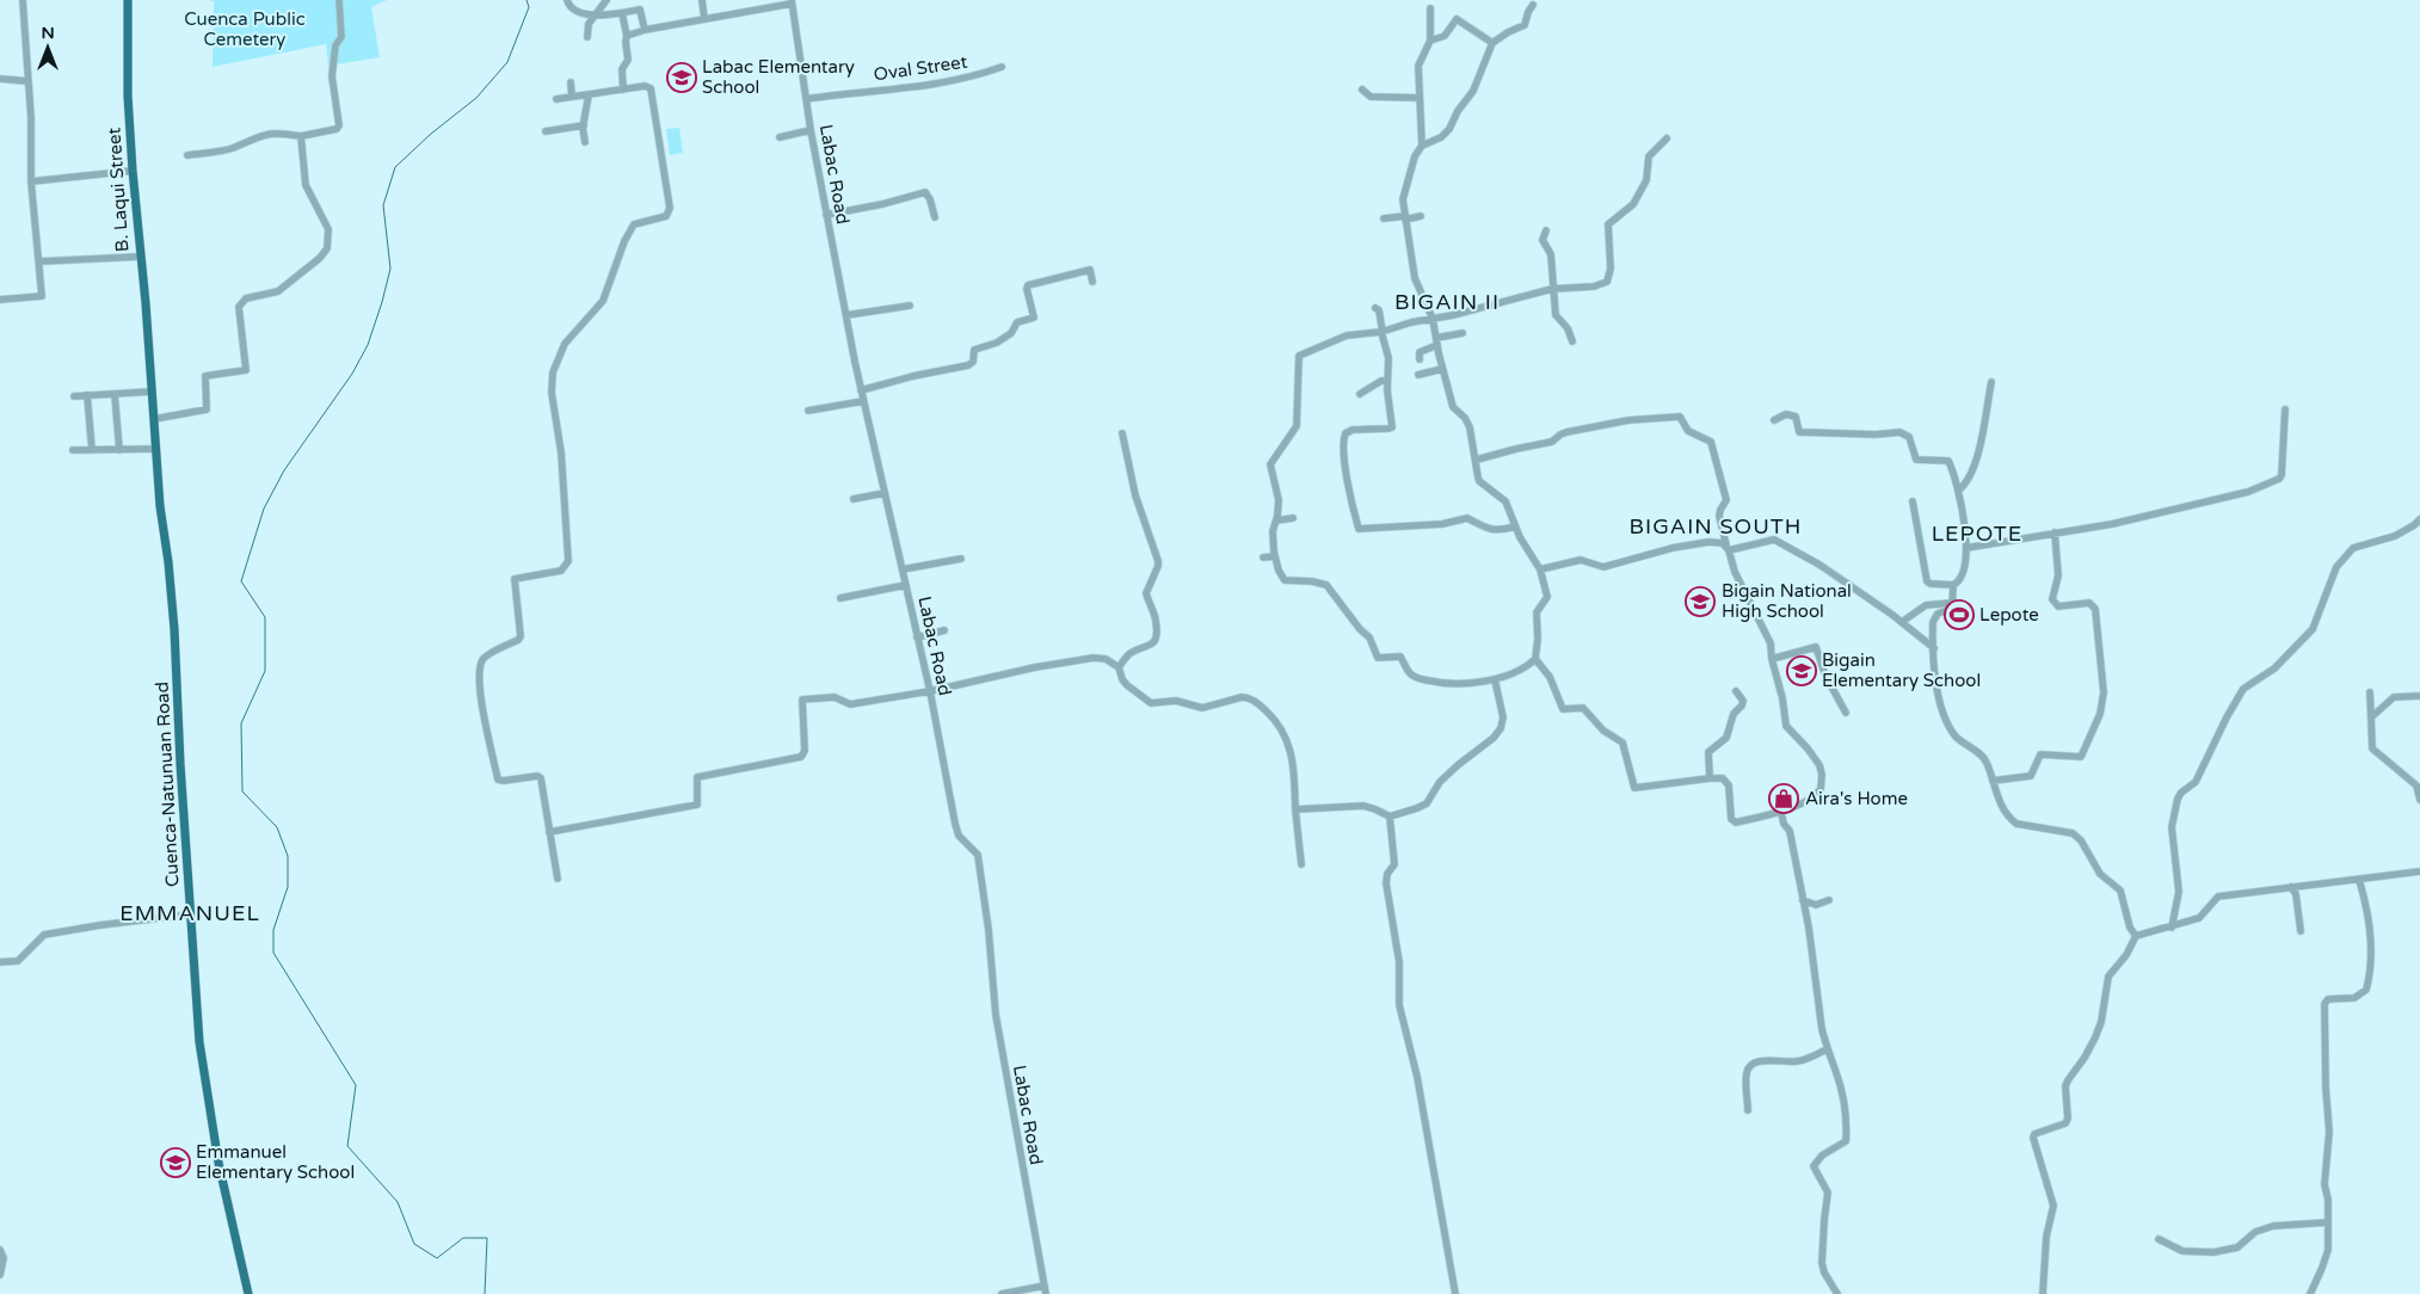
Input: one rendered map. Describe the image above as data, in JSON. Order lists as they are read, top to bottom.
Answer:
{
  "streets": {
    "main road": ["B. Laqui Street", "Cuenca-Natunuan Road"],
    "street": ["Oval Street", "Labac Road"]
  },
  "crossings": [
    ["Oval Street", "Labac Road"],
    ["B. Laqui Street", "Cuenca-Natunuan Road"]
  ],
  "districts": [
    "BIGAIN II",
    "BIGAIN SOUTH",
    "LEPOTE",
    "EMMANUEL"
  ],
  "parks": ["Cuenca Public Cemetery"],
  "places": {
    "school or university": [
      "Labac Elementary School",
      "Bigain National High School",
      "Bigain Elementary School",
      "Emmanuel Elementary School"
    ],
    "sports": ["Lepote"],
    "shop": ["Aira's Home"]
  },
  "north": "top"
}
